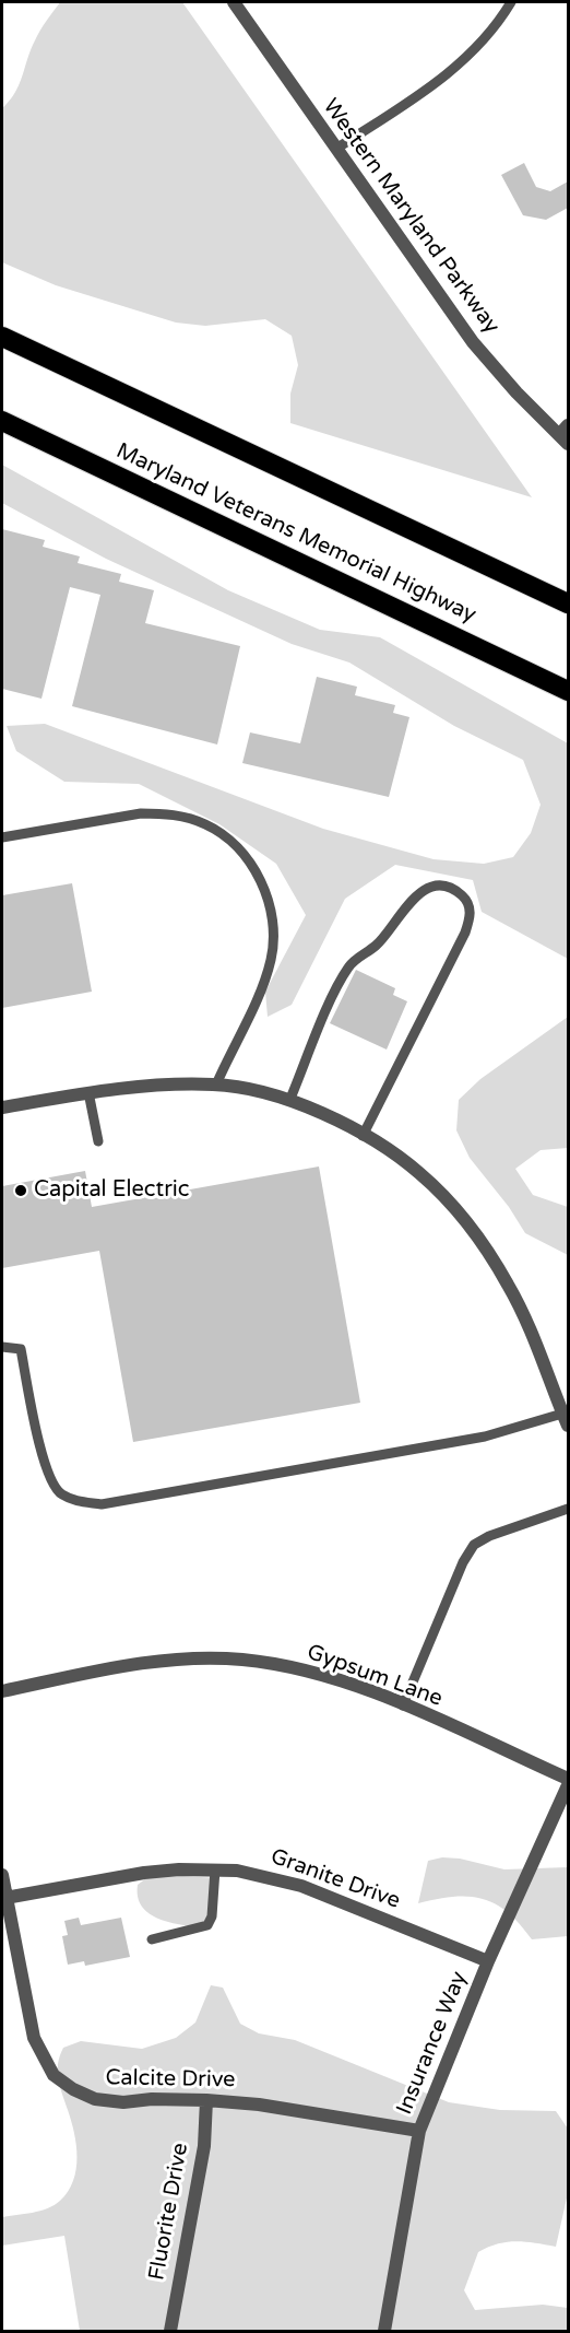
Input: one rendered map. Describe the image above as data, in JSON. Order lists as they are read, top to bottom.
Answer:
{
  "streets": {
    "highway": ["Maryland Veterans Memorial Highway"],
    "street": [
      "Western Maryland Parkway",
      "Gypsum Lane",
      "Granite Drive",
      "Insurance Way",
      "Calcite Drive",
      "Fluorite Drive"
    ]
  },
  "crossings": [
    ["Granite Drive", "Insurance Way"],
    ["Granite Drive", "Calcite Drive"],
    ["Insurance Way", "Calcite Drive"],
    ["Calcite Drive", "Fluorite Drive"]
  ],
  "places": ["Capital Electric"]
}
